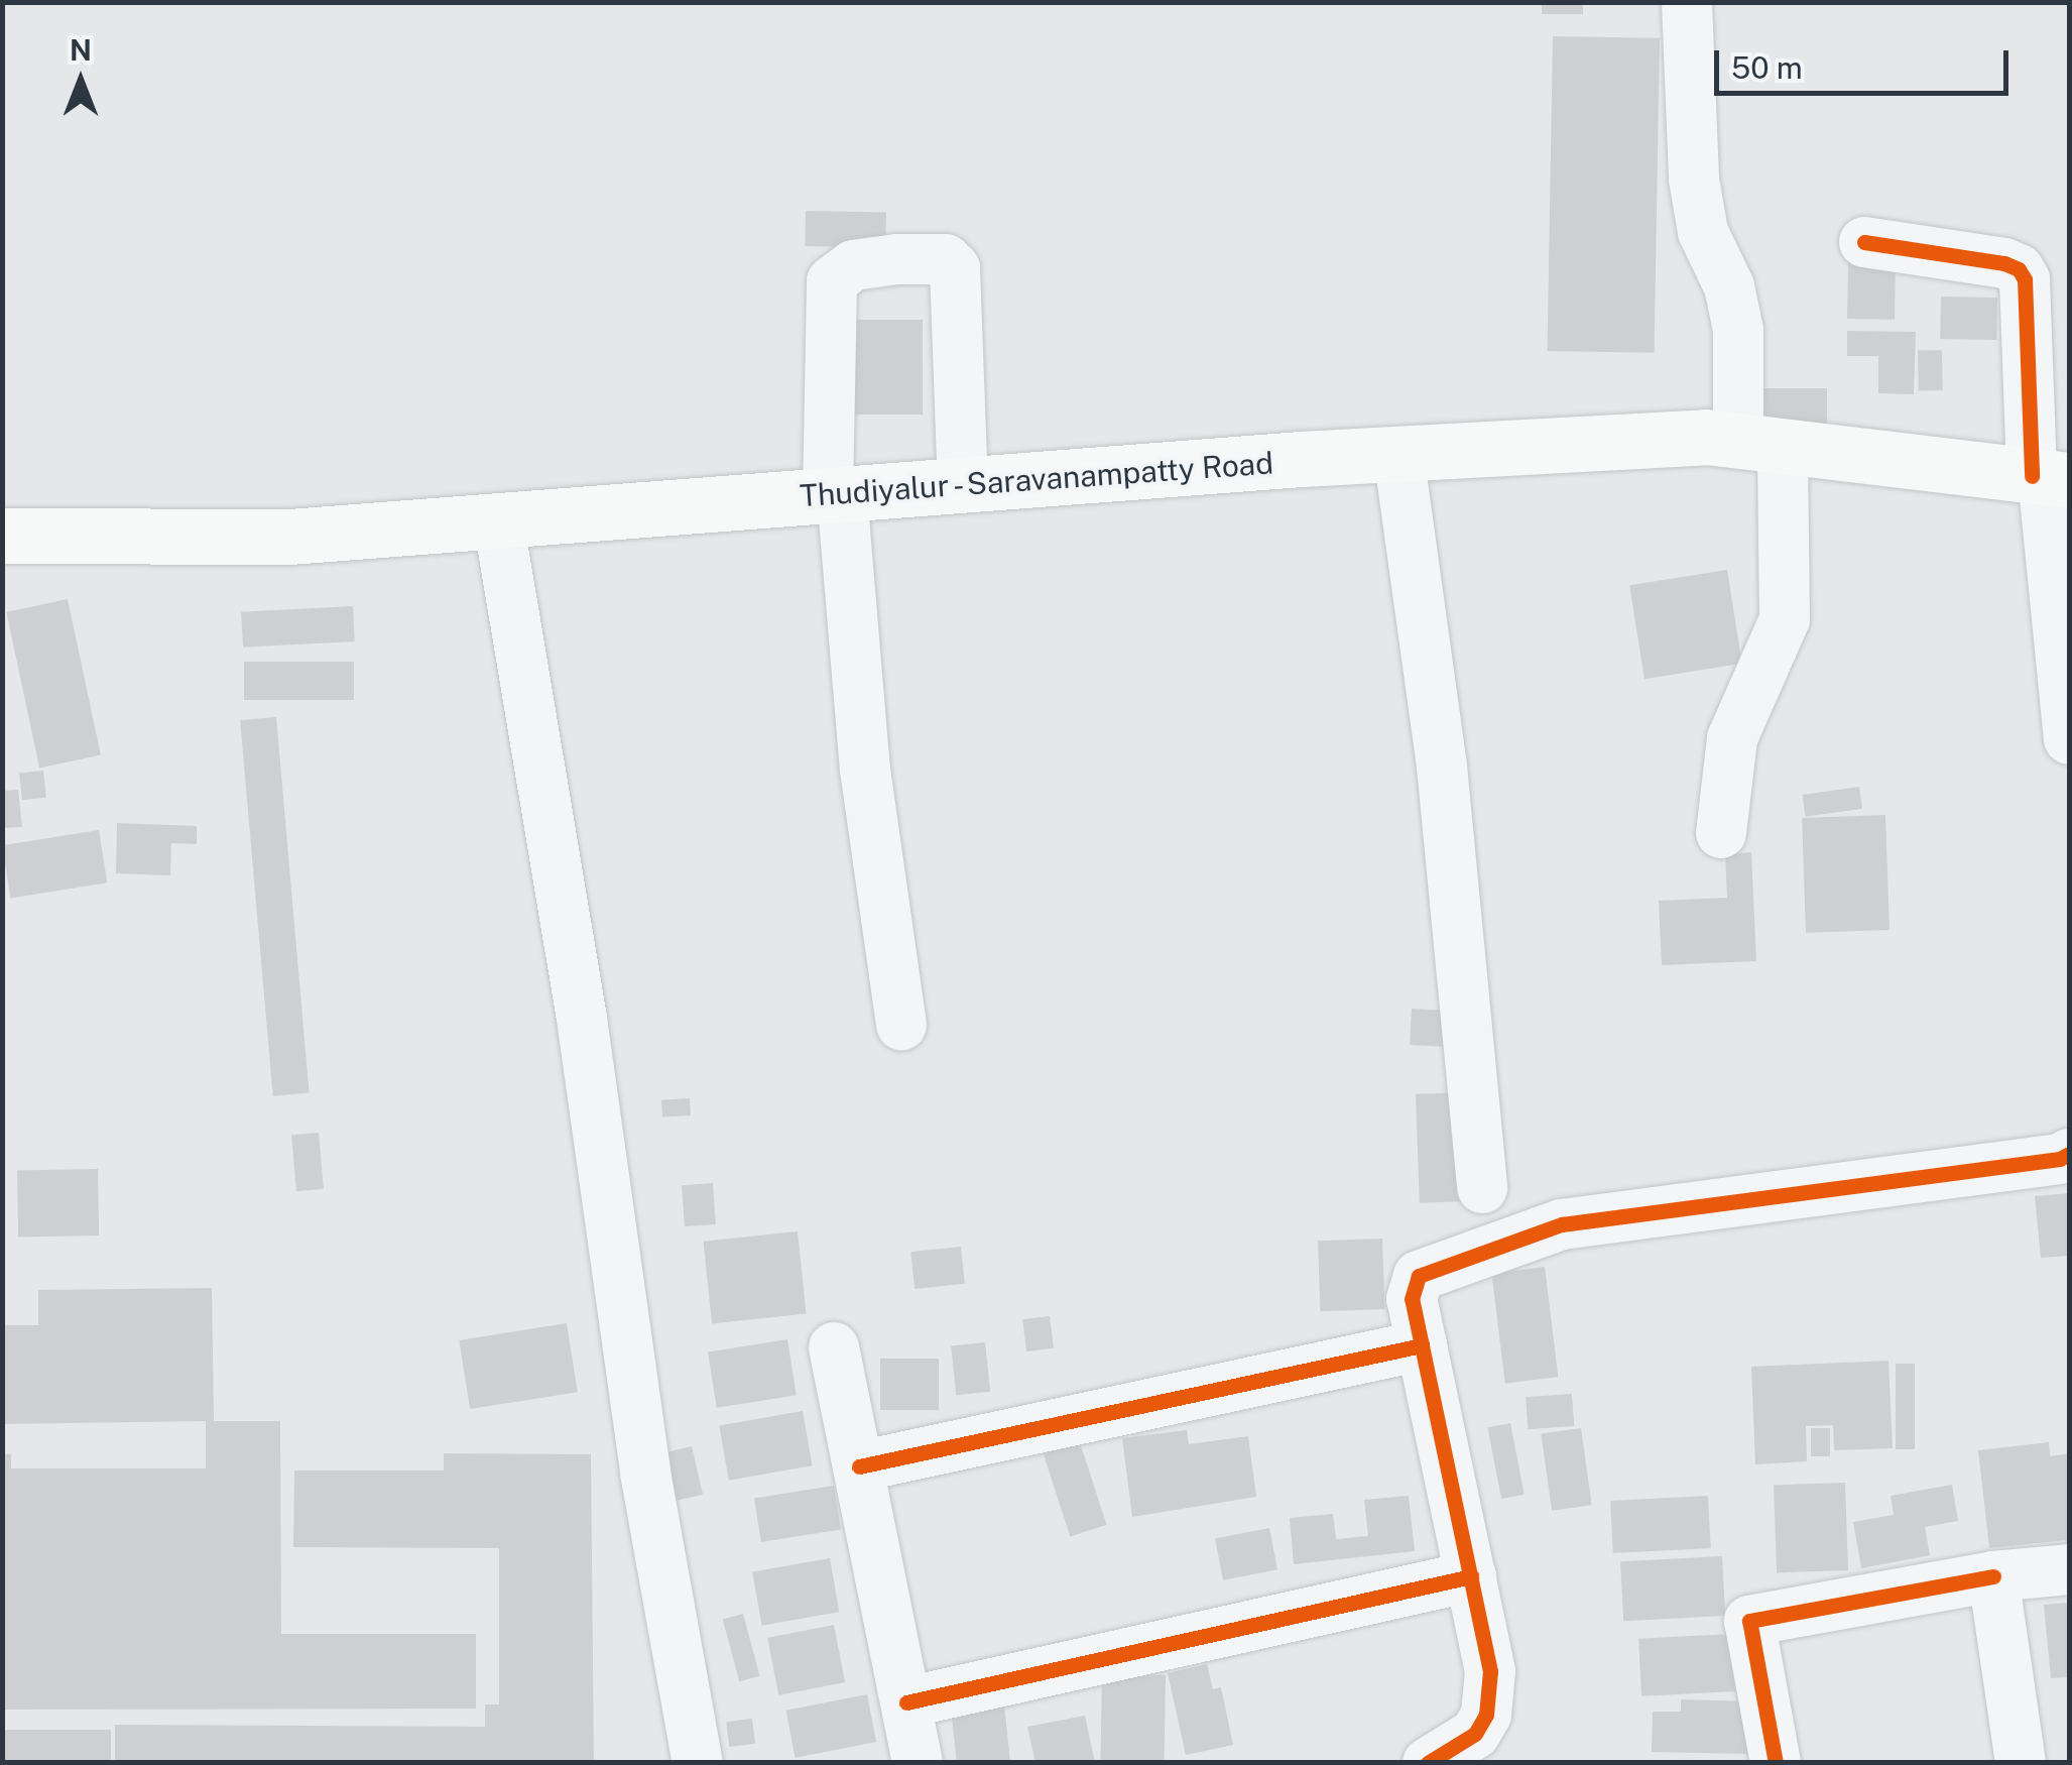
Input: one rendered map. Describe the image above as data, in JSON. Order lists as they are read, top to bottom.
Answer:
{
  "streets": {
    "main road": ["Thudiyalur - Saravanampatty Road"]
  },
  "scale_bar": "50 m",
  "north": "top"
}
